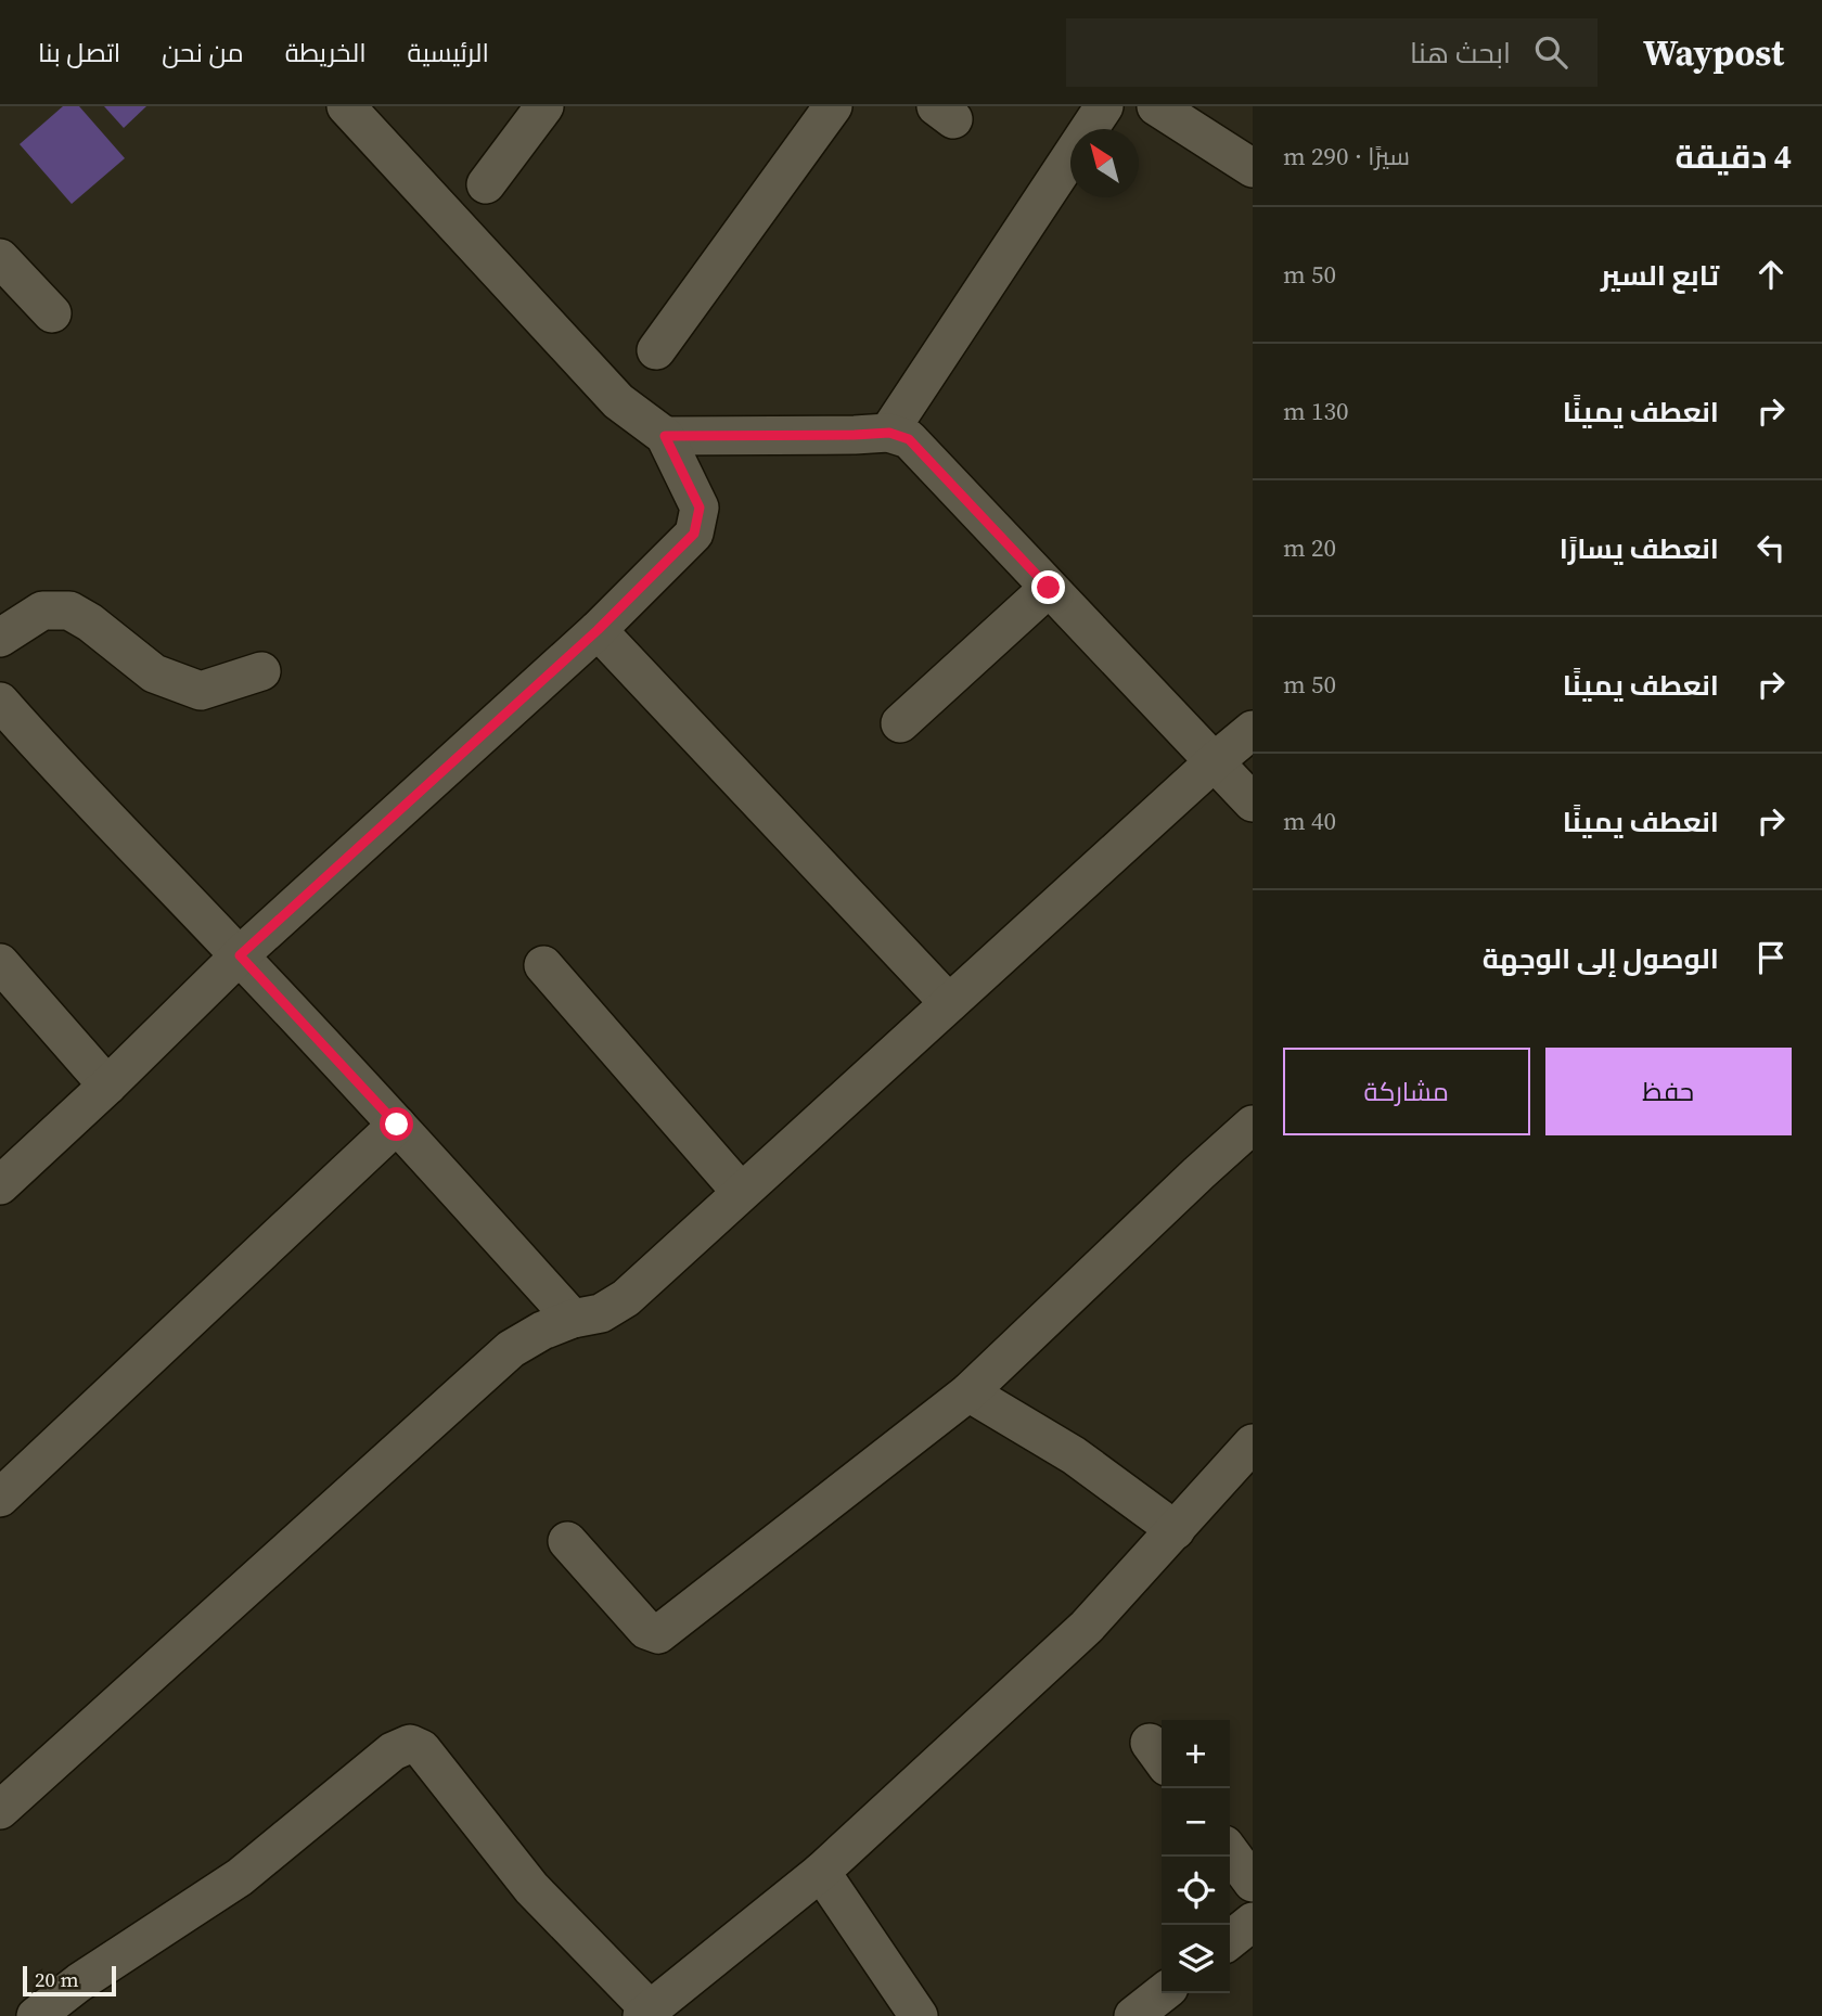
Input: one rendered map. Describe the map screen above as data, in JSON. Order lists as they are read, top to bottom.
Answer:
{
  "scale_bar": "20 m",
  "north": "top left",
  "page": {
    "header": "Waypost",
    "search": "ابحث هنا",
    "nav": [
      "الرئيسية",
      "الخريطة",
      "من نحن",
      "اتصل بنا"
    ],
    "heading": ["4 دقيقة", "سيرًا · 290 m"],
    "list": [
      ["تابع السير", "50 m"],
      ["انعطف يمينًا", "130 m"],
      ["انعطف يسارًا", "20 m"],
      ["انعطف يمينًا", "50 m"],
      ["انعطف يمينًا", "40 m"],
      "الوصول إلى الوجهة"
    ],
    "buttons": ["حفظ", "مشاركة"],
    "map_buttons": ["+", "−"],
    "scale": "20 m"
  }
}
